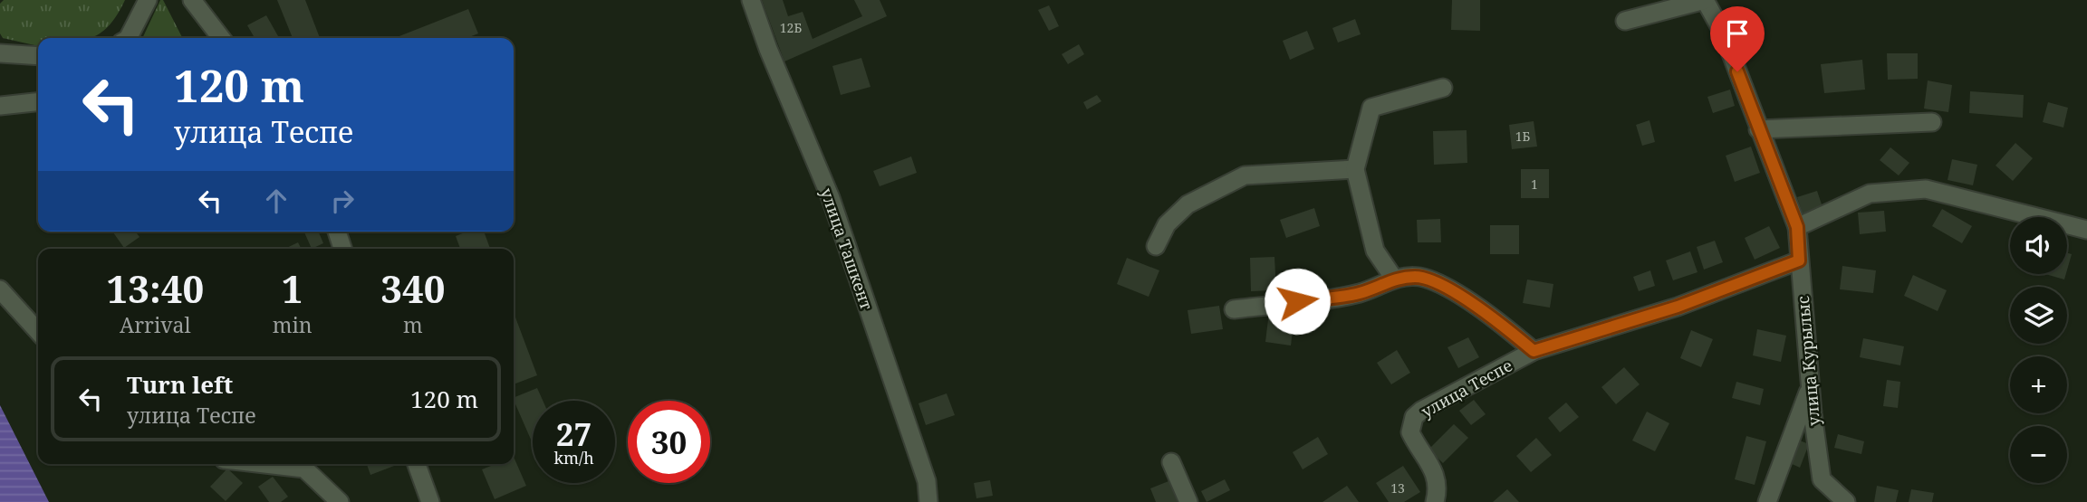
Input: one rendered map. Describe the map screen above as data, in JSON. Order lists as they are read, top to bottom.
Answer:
{
  "streets": {
    "street": ["улица Ташкент", "улица Курылыс", "улица Теспе"]
  },
  "crossings": [
    ["улица Курылыс", "улица Теспе"]
  ],
  "house_numbers": [
    "12Б",
    "1Б",
    "1",
    "13"
  ],
  "page": {
    "turn": ["120 m", "улица Теспе"],
    "map_buttons": ["+", "−"],
    "eta": [
      "13:40",
      "Arrival",
      "1",
      "min",
      "340",
      "m"
    ],
    "list": [
      {
        "name": "Turn left",
        "note": "улица Теспе",
        "value": "120 m"
      }
    ],
    "speed": "27 km/h",
    "limit": "30"
  }
}
